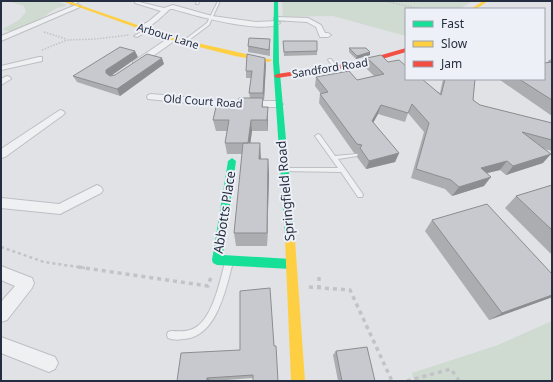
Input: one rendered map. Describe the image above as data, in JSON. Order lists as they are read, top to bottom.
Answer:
{
  "streets": {
    "street": [
      "Arbour Lane",
      "Sandford Road",
      "Old Court Road",
      "Springfield Road",
      "Abbotts Place"
    ]
  },
  "crossings": [
    ["Arbour Lane", "Springfield Road"],
    ["Sandford Road", "Springfield Road"],
    ["Old Court Road", "Springfield Road"],
    ["Springfield Road", "Abbotts Place"]
  ],
  "legend": ["Fast", "Slow", "Jam"]
}
